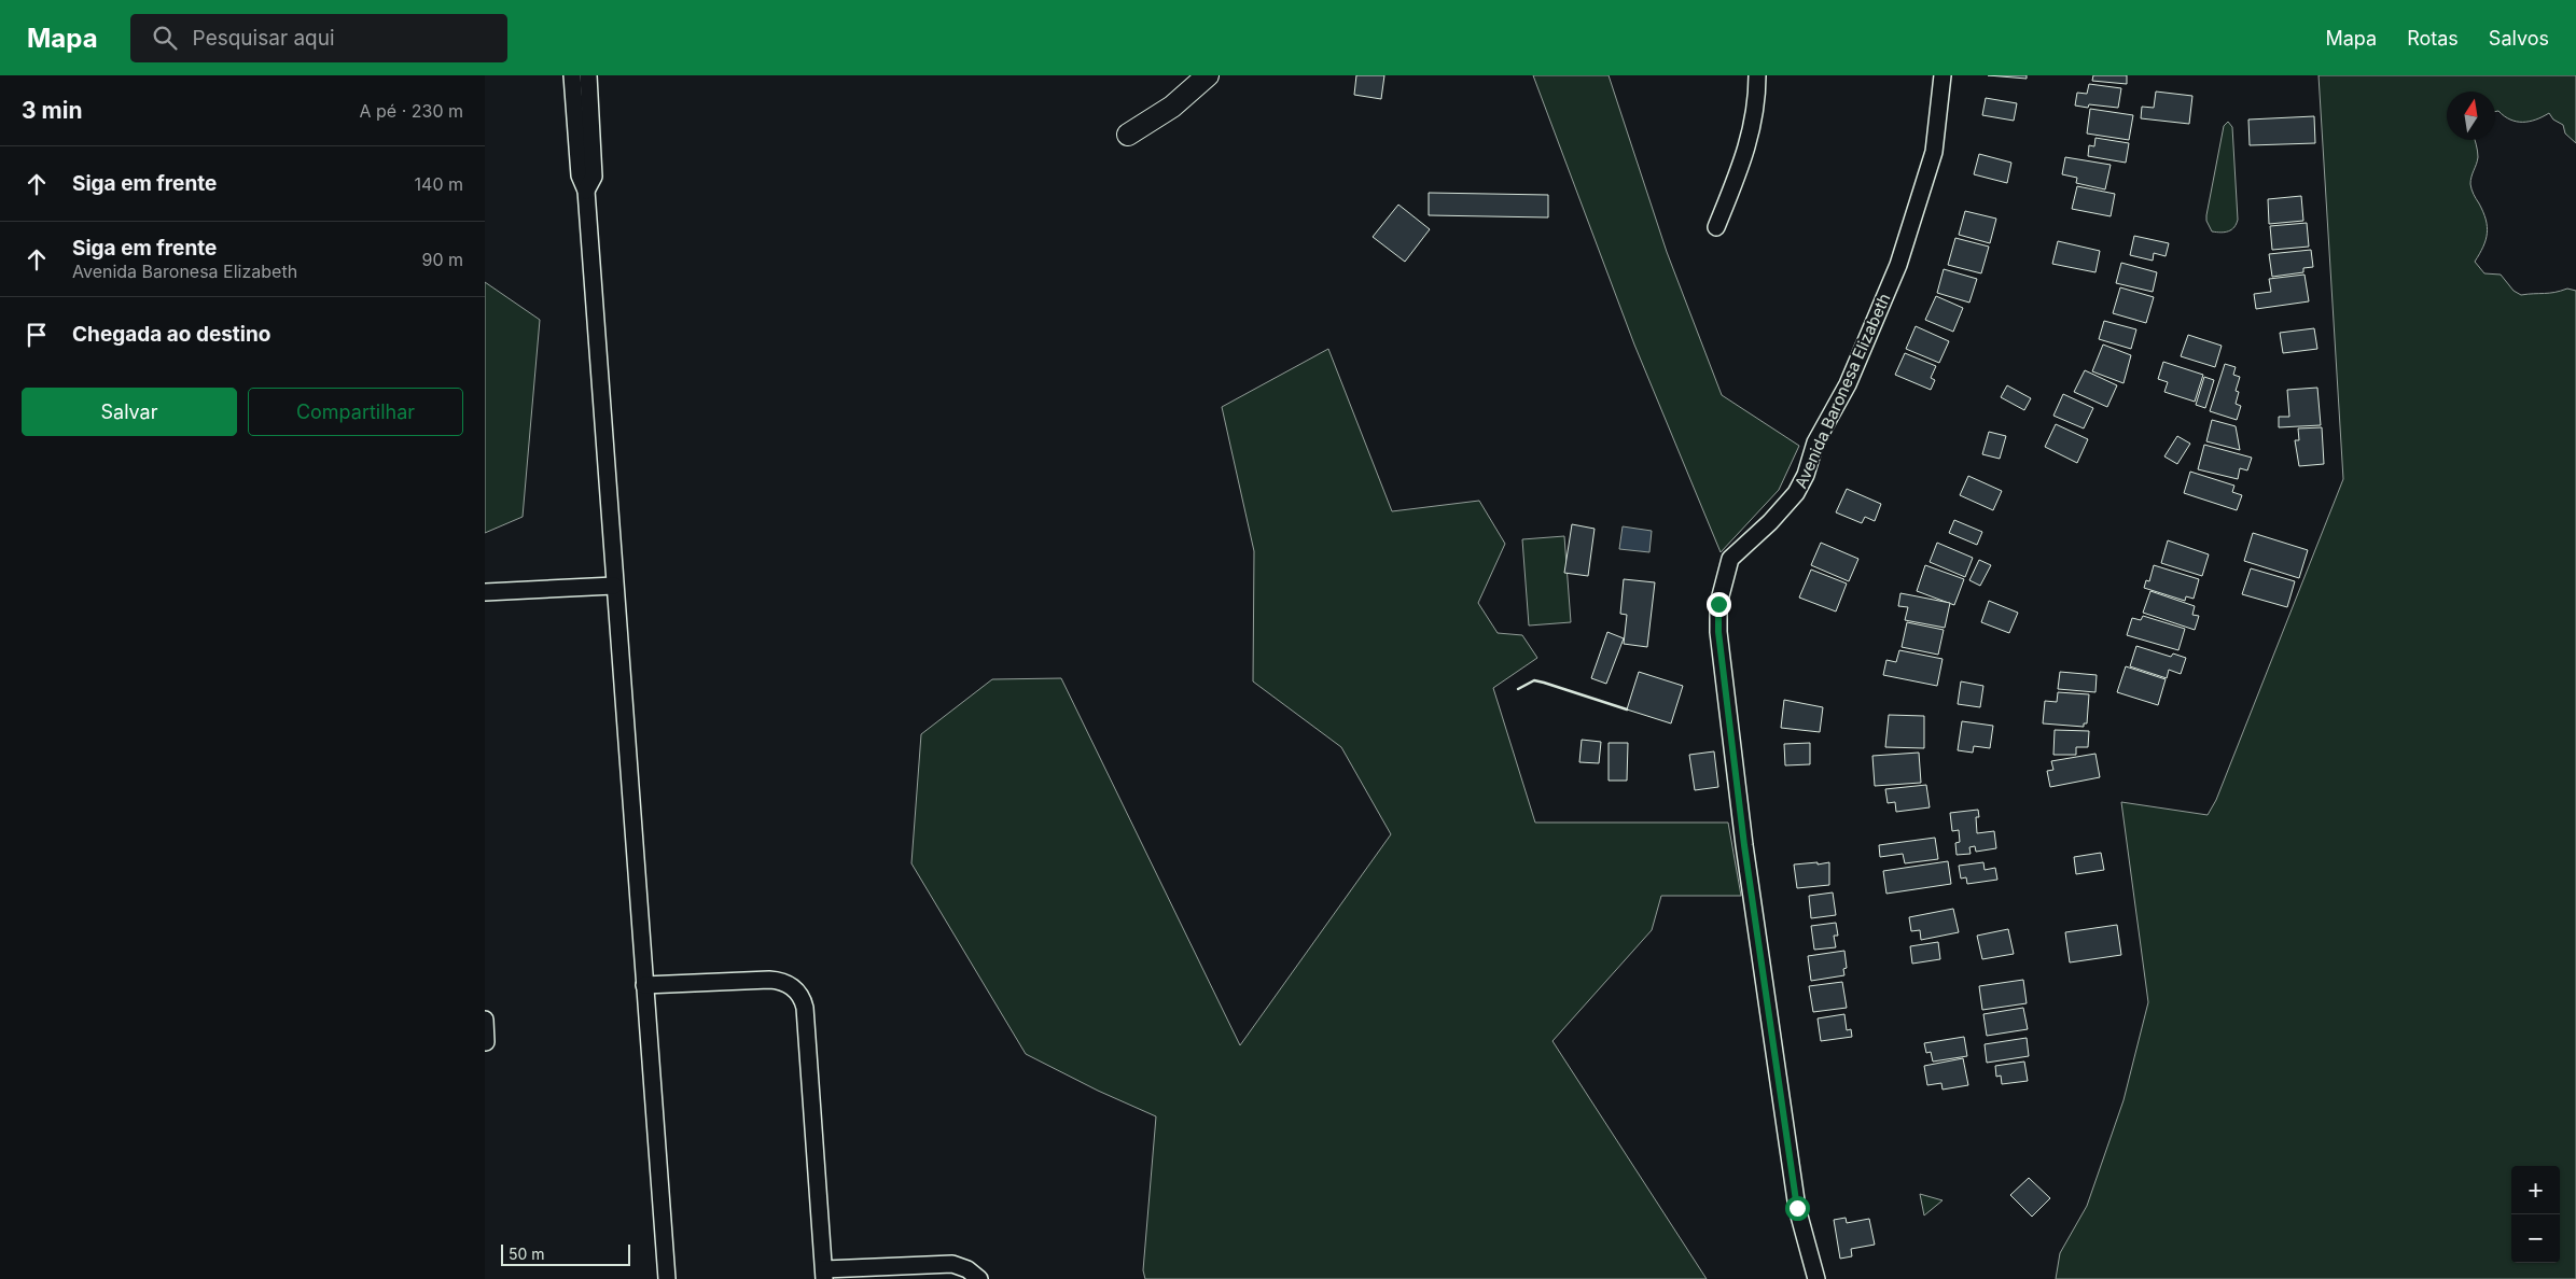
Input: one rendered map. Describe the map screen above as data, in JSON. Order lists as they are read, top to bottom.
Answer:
{
  "streets": {
    "street": ["Avenida Baronesa Elizabeth"]
  },
  "scale_bar": "50 m",
  "north": "top",
  "page": {
    "header": "Mapa",
    "search": "Pesquisar aqui",
    "nav": ["Mapa", "Rotas", "Salvos"],
    "heading": ["3 min", "A pé · 230 m"],
    "list": [
      ["Siga em frente", "140 m"],
      ["Siga em frente", "Avenida Baronesa Elizabeth", "90 m"],
      "Chegada ao destino"
    ],
    "buttons": ["Salvar", "Compartilhar"],
    "map_buttons": ["+", "−"],
    "scale": "50 m"
  }
}
